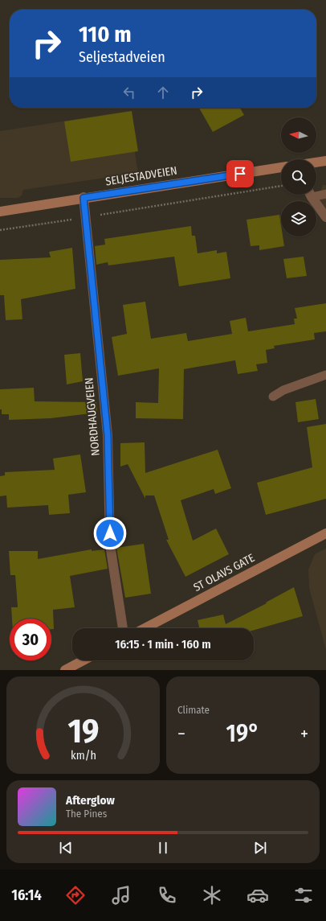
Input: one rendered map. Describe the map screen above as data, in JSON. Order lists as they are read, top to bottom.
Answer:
{
  "streets": {
    "street": ["SELJESTADVEIEN", "NORDHAUGVEIEN", "ST OLAVS GATE"]
  },
  "crossings": [
    ["SELJESTADVEIEN", "NORDHAUGVEIEN"]
  ],
  "north": "left",
  "page": {
    "turn": ["110 m", "Seljestadveien"],
    "limit": "30",
    "trip": "16:15 · 1 min · 160 m",
    "tile": "Climate",
    "heat": ["−", "19°", "+"],
    "song": ["Afterglow", "The Pines"],
    "tabs": "16:14",
    "gauge": ["19", "km/h"]
  }
}
